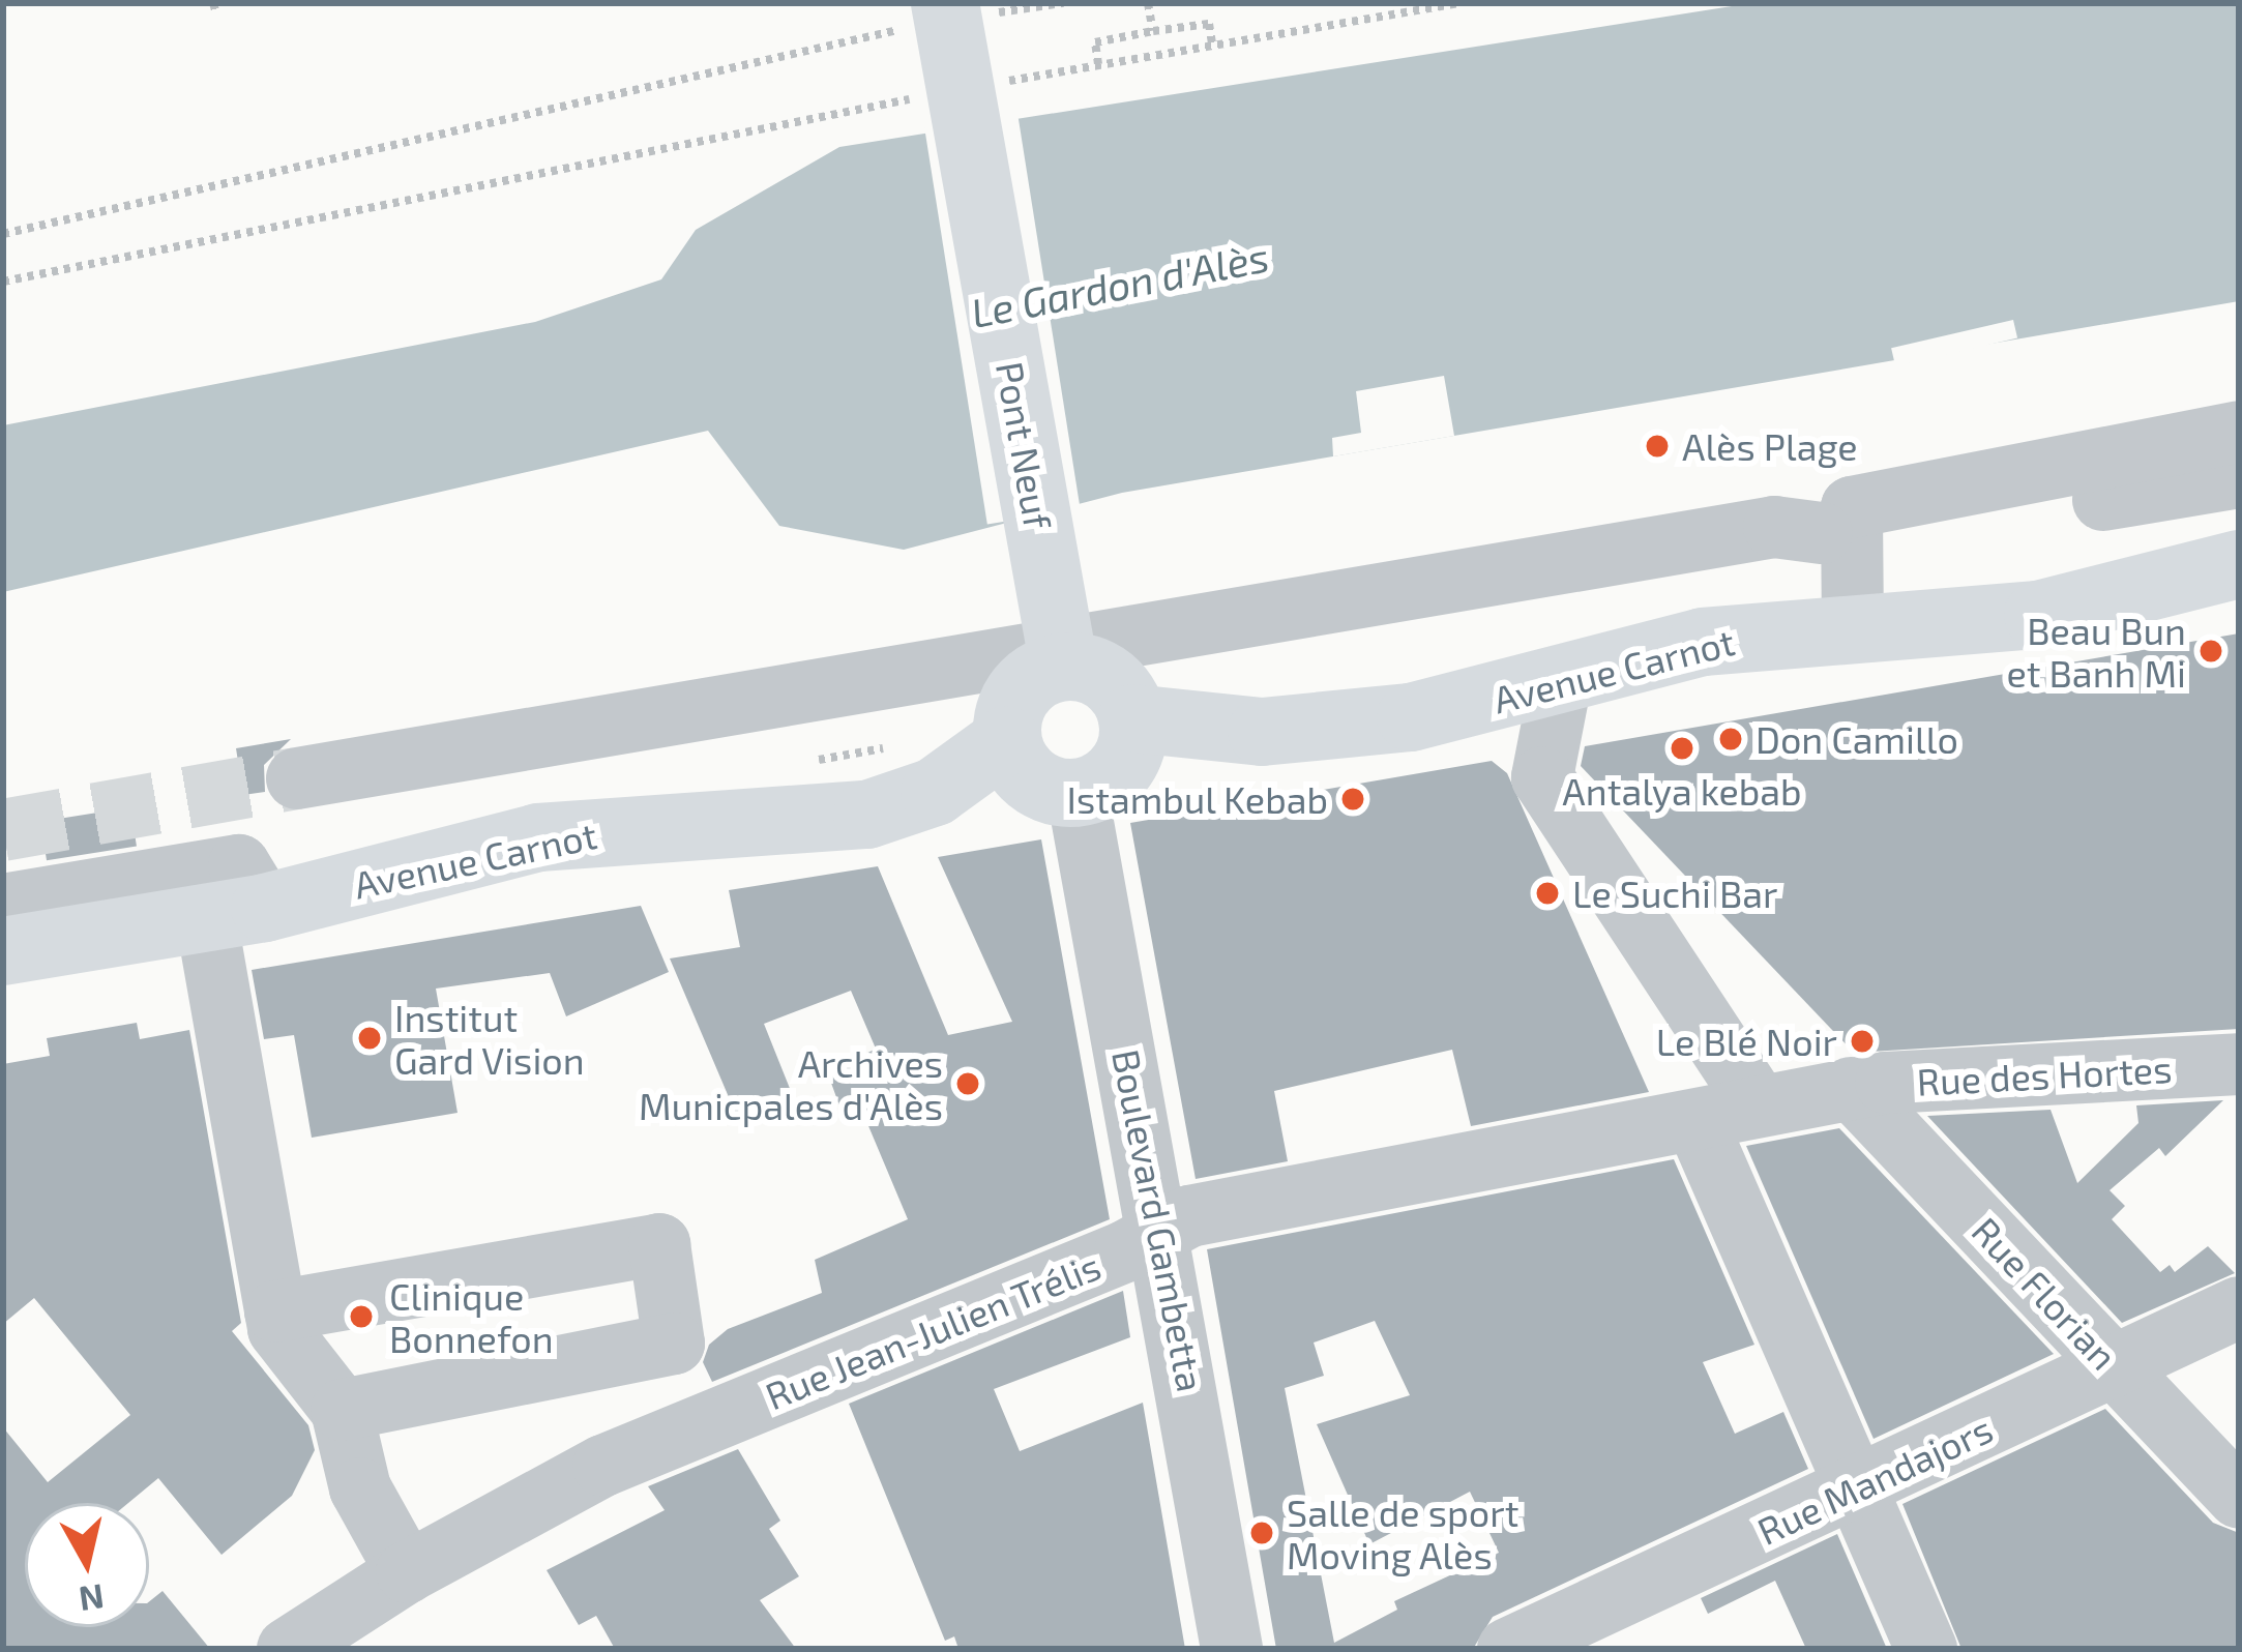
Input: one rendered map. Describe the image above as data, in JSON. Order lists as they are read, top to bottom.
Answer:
{
  "streets": {
    "main road": ["Pont Neuf", "Avenue Carnot"],
    "street": [
      "Rue des Hortes",
      "Boulevard Gambetta",
      "Rue Florian",
      "Rue Jean-Julien Trélis",
      "Rue Mandajors"
    ]
  },
  "crossings": [
    ["Pont Neuf", "Avenue Carnot"],
    ["Pont Neuf", "Boulevard Gambetta"],
    ["Avenue Carnot", "Boulevard Gambetta"],
    ["Rue des Hortes", "Rue Florian"],
    ["Rue des Hortes", "Rue Jean-Julien Trélis"],
    ["Boulevard Gambetta", "Rue Jean-Julien Trélis"],
    ["Rue Florian", "Rue Mandajors"]
  ],
  "water": ["Le Gardon d'Alès"],
  "places": [
    "Alès Plage",
    "Beau Bun et Banh Mi",
    "Don Camillo",
    "Antalya kebab",
    "Istambul Kebab",
    "Le Suchi Bar",
    "Institut Gard Vision",
    "Le Blé Noir",
    "Archives Municpales d'Alès",
    "Clinique Bonnefon",
    "Salle de sport Moving Alès"
  ],
  "north": "bottom"
}
